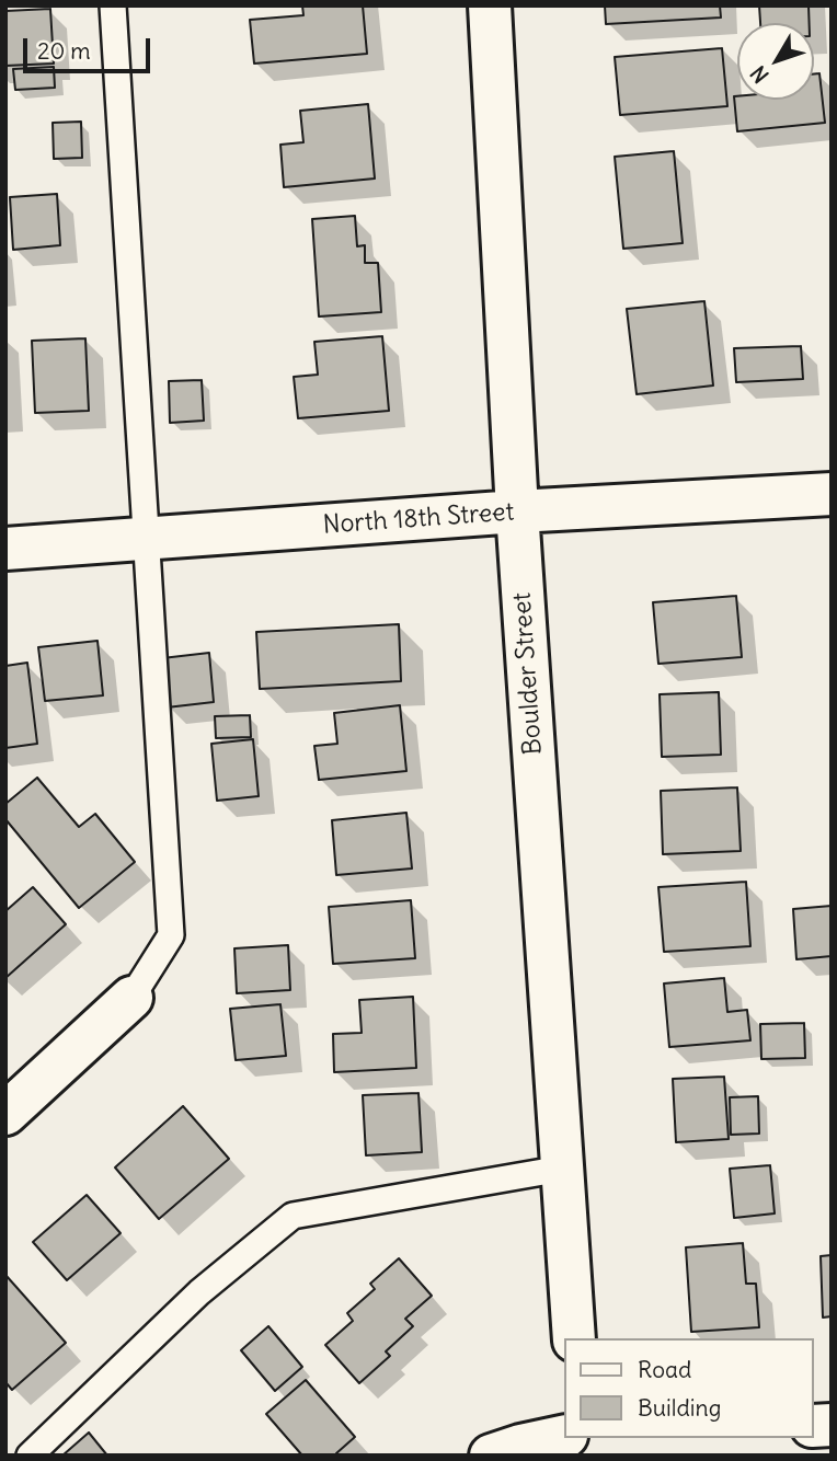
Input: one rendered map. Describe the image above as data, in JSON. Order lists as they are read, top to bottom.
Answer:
{
  "streets": {
    "street": ["North 18th Street", "Boulder Street"]
  },
  "crossings": [
    ["North 18th Street", "Boulder Street"]
  ],
  "legend": ["Road", "Building"],
  "scale_bar": "20 m",
  "north": "bottom left"
}
